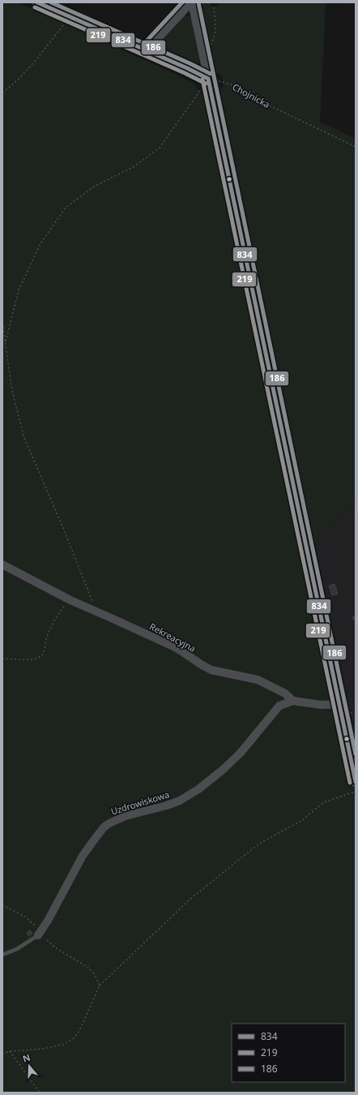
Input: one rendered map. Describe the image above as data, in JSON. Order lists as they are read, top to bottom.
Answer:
{
  "streets": {
    "street": ["Rekreacyjna", "Uzdrowiskowa"],
    "path": ["Chojnicka"]
  },
  "crossings": [
    ["Rekreacyjna", "Uzdrowiskowa"]
  ],
  "lines": ["transit line 834", "transit line 186", "transit line 219"],
  "legend": ["834", "219", "186"],
  "north": "top"
}
